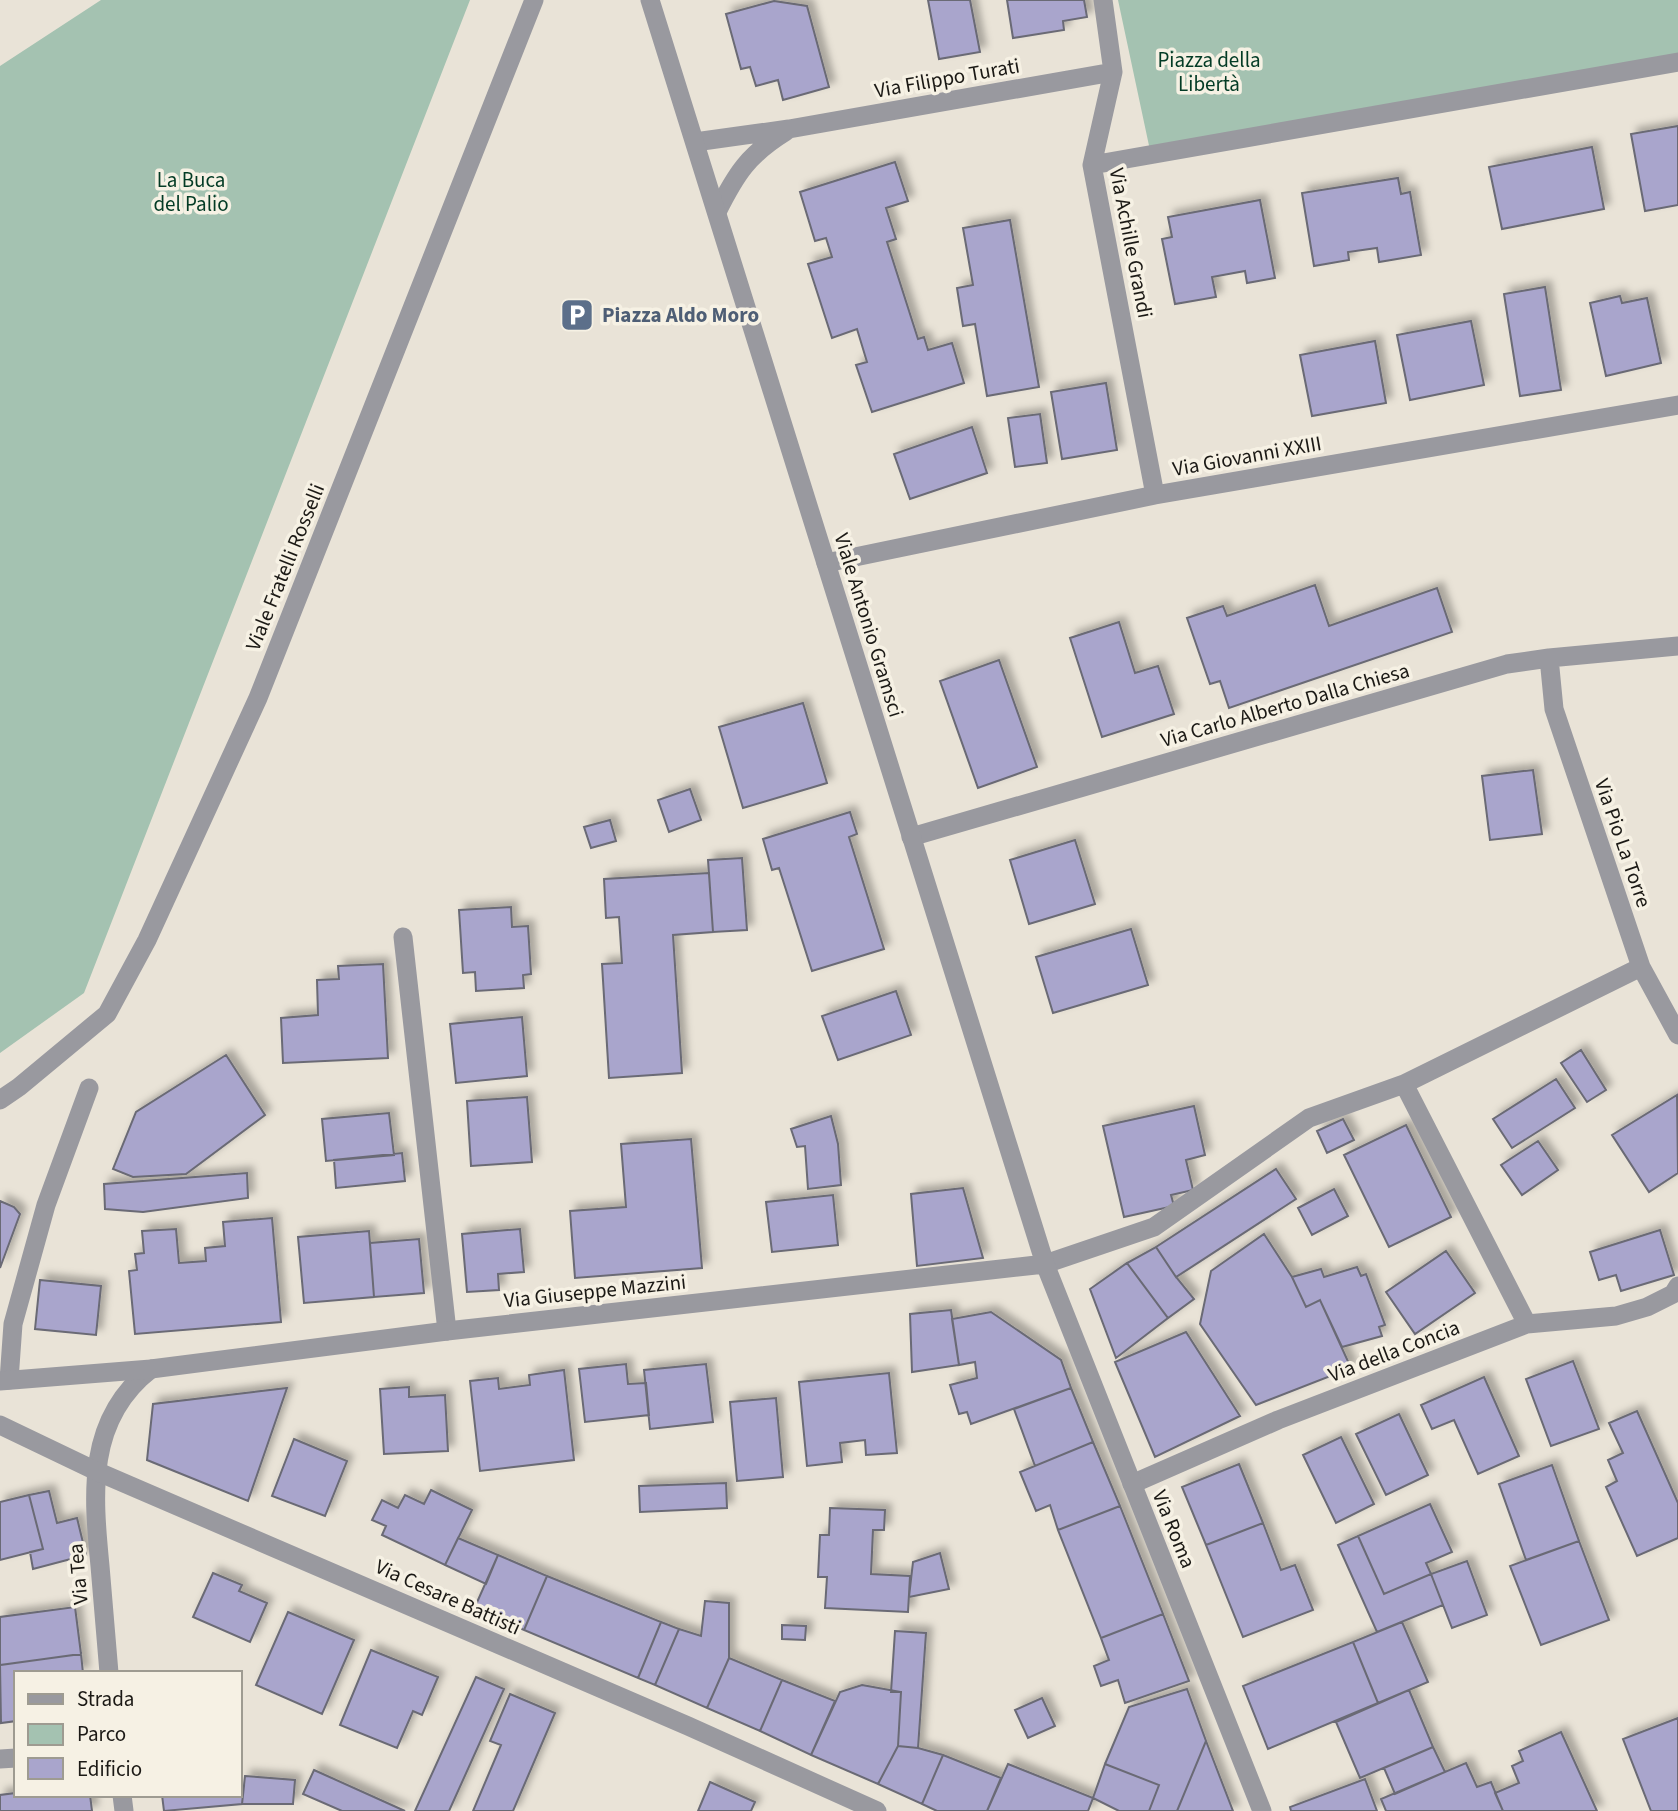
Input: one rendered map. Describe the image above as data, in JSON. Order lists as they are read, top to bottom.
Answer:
{
  "streets": {
    "street": [
      "Via Filippo Turati",
      "Via Achille Grandi",
      "Via Giovanni XXIII",
      "Viale Fratelli Rosselli",
      "Viale Antonio Gramsci",
      "Via Carlo Alberto Dalla Chiesa",
      "Via Pio La Torre",
      "Via Giuseppe Mazzini",
      "Via della Concia",
      "Via Roma",
      "Via Tea",
      "Via Cesare Battisti"
    ]
  },
  "crossings": [
    ["Via Filippo Turati", "Via Achille Grandi"],
    ["Via Filippo Turati", "Viale Antonio Gramsci"],
    ["Via Achille Grandi", "Via Giovanni XXIII"],
    ["Via Giovanni XXIII", "Viale Antonio Gramsci"],
    ["Viale Antonio Gramsci", "Via Carlo Alberto Dalla Chiesa"],
    ["Viale Antonio Gramsci", "Via Giuseppe Mazzini"],
    ["Viale Antonio Gramsci", "Via Roma"],
    ["Via Carlo Alberto Dalla Chiesa", "Via Pio La Torre"],
    ["Via Pio La Torre", "Via Giuseppe Mazzini"],
    ["Via Giuseppe Mazzini", "Via Roma"],
    ["Via della Concia", "Via Roma"],
    ["Via Tea", "Via Cesare Battisti"]
  ],
  "parks": ["Piazza della Libertà", "La Buca del Palio"],
  "places": {
    "parking": ["Piazza Aldo Moro"]
  },
  "legend": ["Strada", "Parco", "Edificio"]
}
